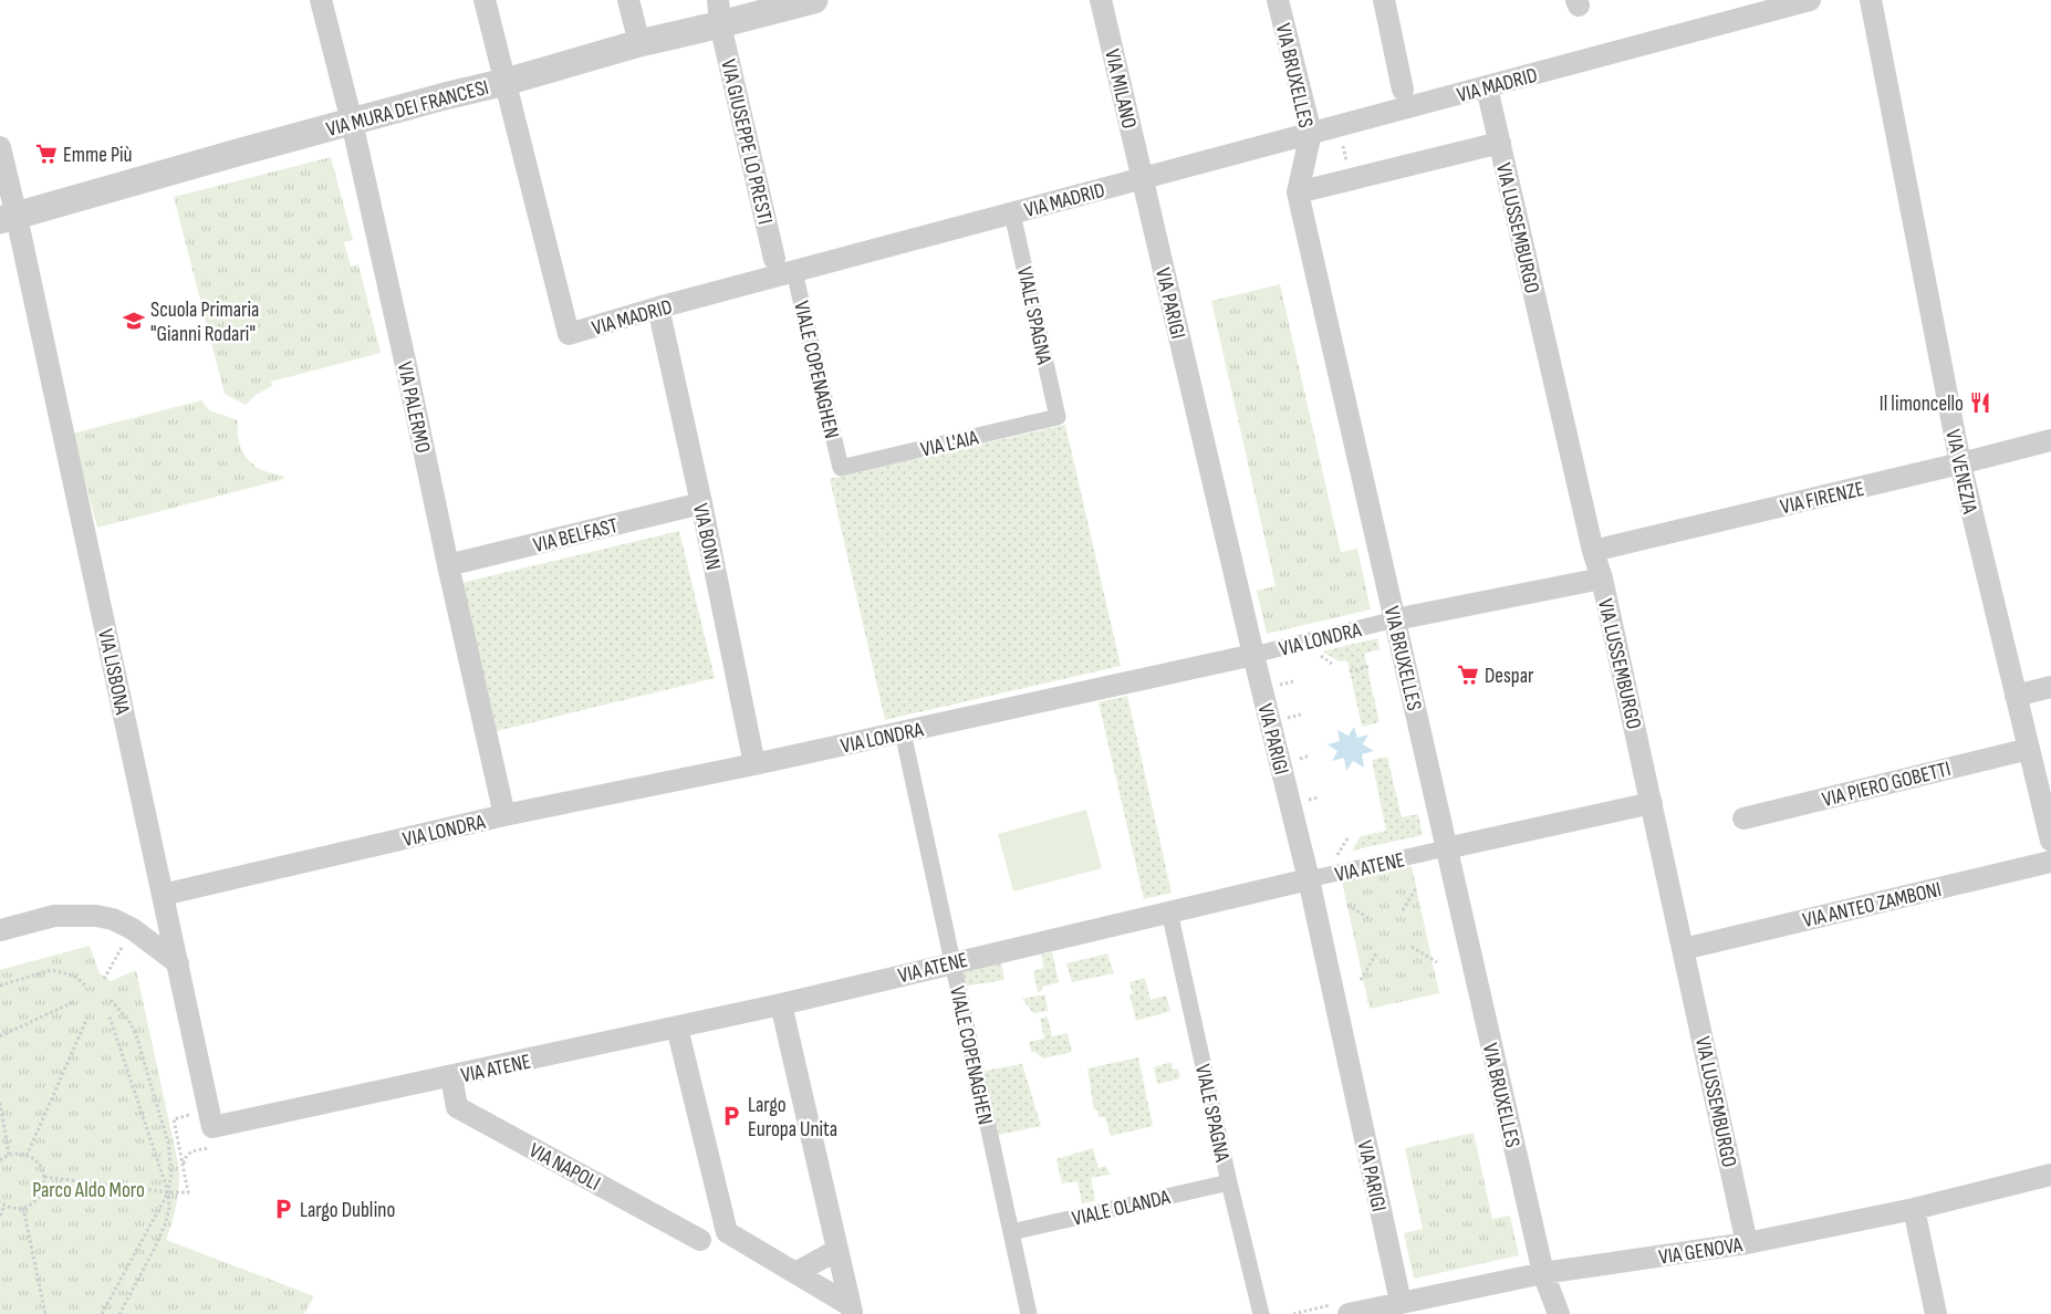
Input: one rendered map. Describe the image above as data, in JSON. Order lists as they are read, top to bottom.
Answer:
{
  "streets": {
    "street": [
      "VIA BRUXELLES",
      "VIA MADRID",
      "VIA MILANO",
      "VIA MURA DEI FRANCESI",
      "VIA GIUSEPPE LO PRESTI",
      "VIA LUSSEMBURGO",
      "VIA PARIGI",
      "VIALE SPAGNA",
      "VIALE COPENAGHEN",
      "VIA PALERMO",
      "VIA L'AIA",
      "VIA VENEZIA",
      "VIA FIRENZE",
      "VIA BELFAST",
      "VIA BONN",
      "VIA LONDRA",
      "VIA LISBONA",
      "VIA PIERO GOBETTI",
      "VIA ATENE",
      "VIA ANTEO ZAMBONI",
      "VIA NAPOLI",
      "VIALE OLANDA",
      "VIA GENOVA"
    ]
  },
  "crossings": [
    ["VIA BRUXELLES", "VIA MADRID"],
    ["VIA BRUXELLES", "VIA LONDRA"],
    ["VIA BRUXELLES", "VIA ATENE"],
    ["VIA BRUXELLES", "VIA GENOVA"],
    ["VIA MADRID", "VIA MILANO"],
    ["VIA MADRID", "VIA MURA DEI FRANCESI"],
    ["VIA MADRID", "VIA LUSSEMBURGO"],
    ["VIA MADRID", "VIA PARIGI"],
    ["VIA MADRID", "VIALE SPAGNA"],
    ["VIA MADRID", "VIALE COPENAGHEN"],
    ["VIA MADRID", "VIA BONN"],
    ["VIA MILANO", "VIA PARIGI"],
    ["VIA MURA DEI FRANCESI", "VIA GIUSEPPE LO PRESTI"],
    ["VIA MURA DEI FRANCESI", "VIA PALERMO"],
    ["VIA MURA DEI FRANCESI", "VIA LISBONA"],
    ["VIA LUSSEMBURGO", "VIA FIRENZE"],
    ["VIA LUSSEMBURGO", "VIA LONDRA"],
    ["VIA LUSSEMBURGO", "VIA ATENE"],
    ["VIA LUSSEMBURGO", "VIA GENOVA"],
    ["VIA PARIGI", "VIA LONDRA"],
    ["VIA PARIGI", "VIA ATENE"],
    ["VIA PARIGI", "VIA GENOVA"],
    ["VIALE SPAGNA", "VIA L'AIA"],
    ["VIALE SPAGNA", "VIA ATENE"],
    ["VIALE SPAGNA", "VIALE OLANDA"],
    ["VIALE COPENAGHEN", "VIA L'AIA"],
    ["VIALE COPENAGHEN", "VIA LONDRA"],
    ["VIALE COPENAGHEN", "VIA ATENE"],
    ["VIALE COPENAGHEN", "VIALE OLANDA"],
    ["VIA PALERMO", "VIA BELFAST"],
    ["VIA PALERMO", "VIA LONDRA"],
    ["VIA VENEZIA", "VIA FIRENZE"],
    ["VIA VENEZIA", "VIA PIERO GOBETTI"],
    ["VIA BELFAST", "VIA BONN"],
    ["VIA BONN", "VIA LONDRA"],
    ["VIA LONDRA", "VIA LISBONA"],
    ["VIA LISBONA", "VIA ATENE"],
    ["VIA ATENE", "VIA NAPOLI"]
  ],
  "parks": ["Parco Aldo Moro"],
  "places": {
    "supermarket": ["Emme Più", "Despar"],
    "school or university": ["Scuola Primaria \"Gianni Rodari\""],
    "restaurant": ["Il limoncello"],
    "parking": ["Largo Europa Unita", "Largo Dublino"]
  }
}
